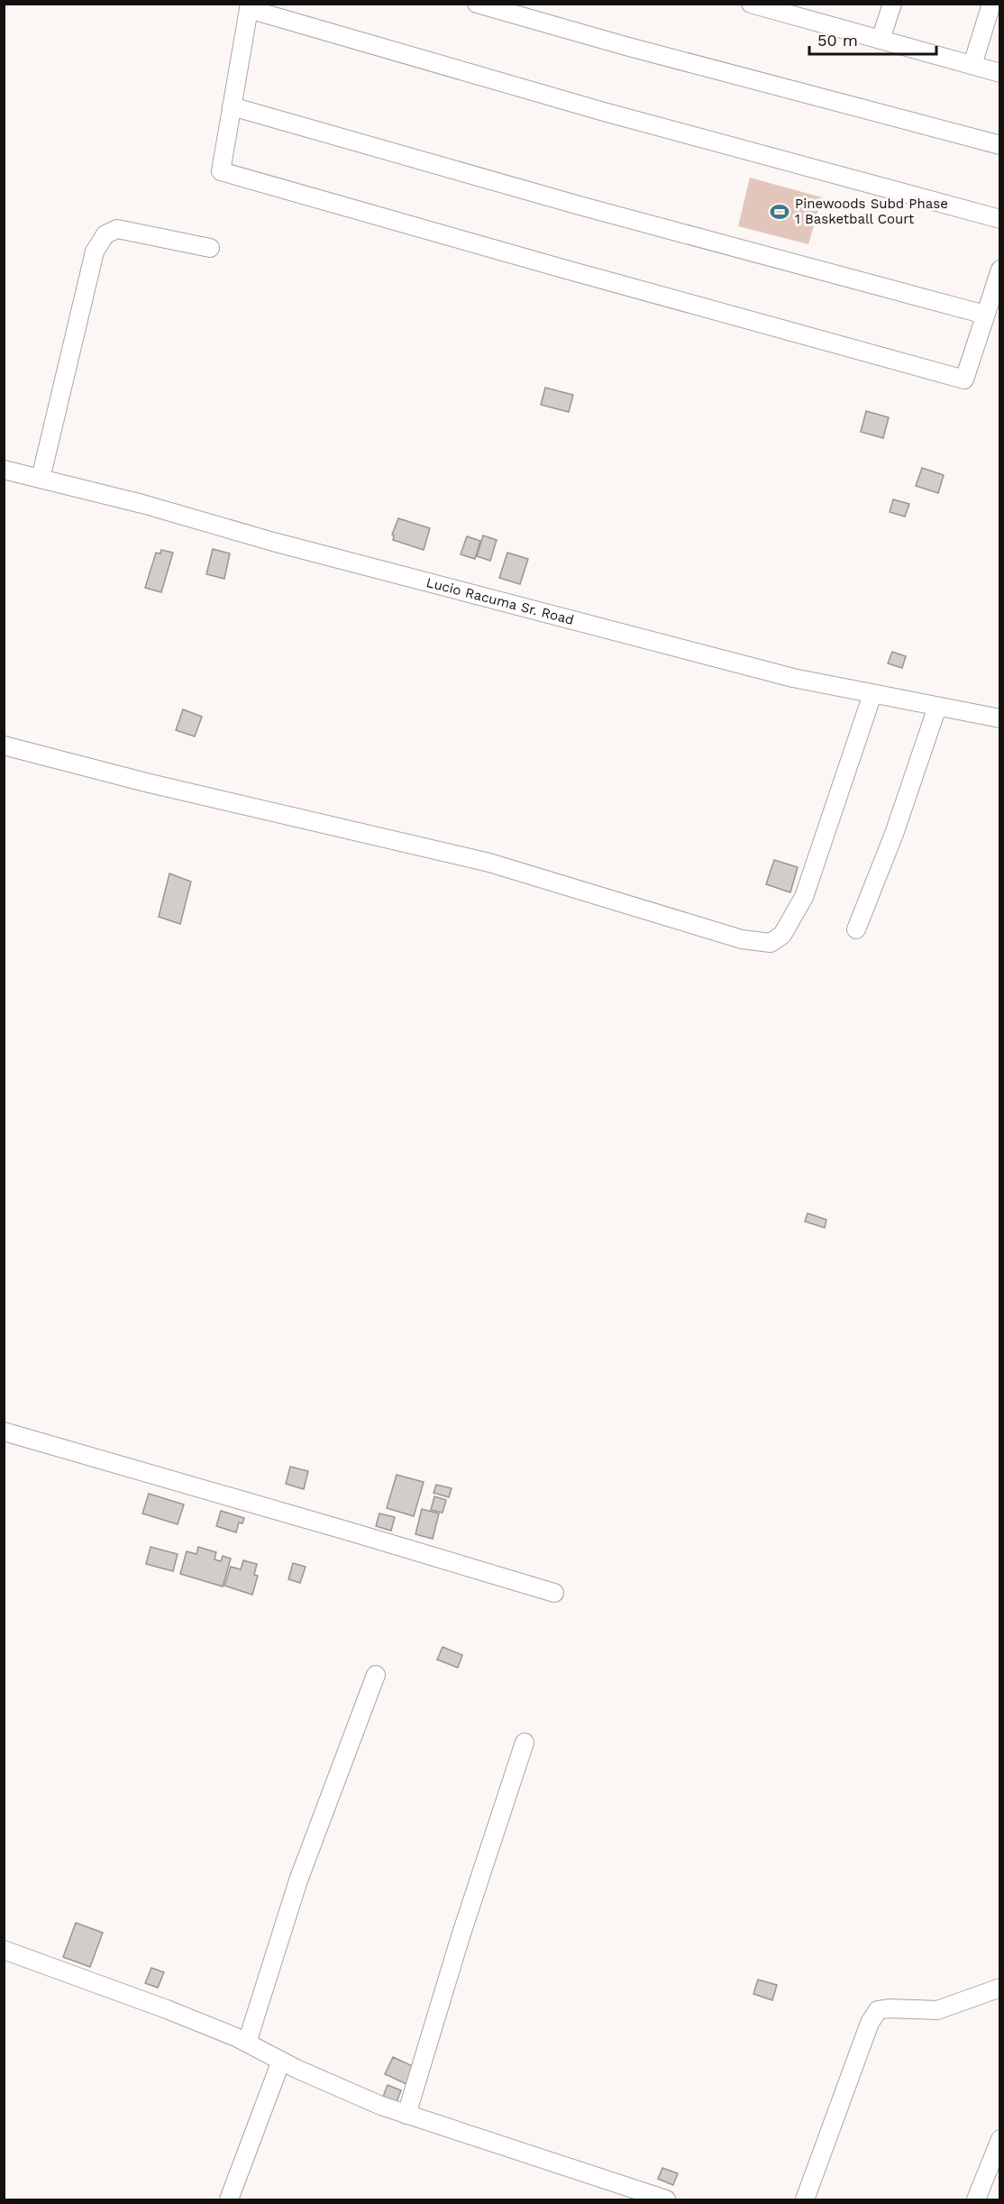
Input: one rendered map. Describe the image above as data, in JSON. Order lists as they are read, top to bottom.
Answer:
{
  "streets": {
    "street": ["Lucio Racuma Sr. Road"]
  },
  "places": {
    "sports": ["Pinewoods Subd Phase 1 Basketball Court"]
  },
  "scale_bar": "50 m"
}
